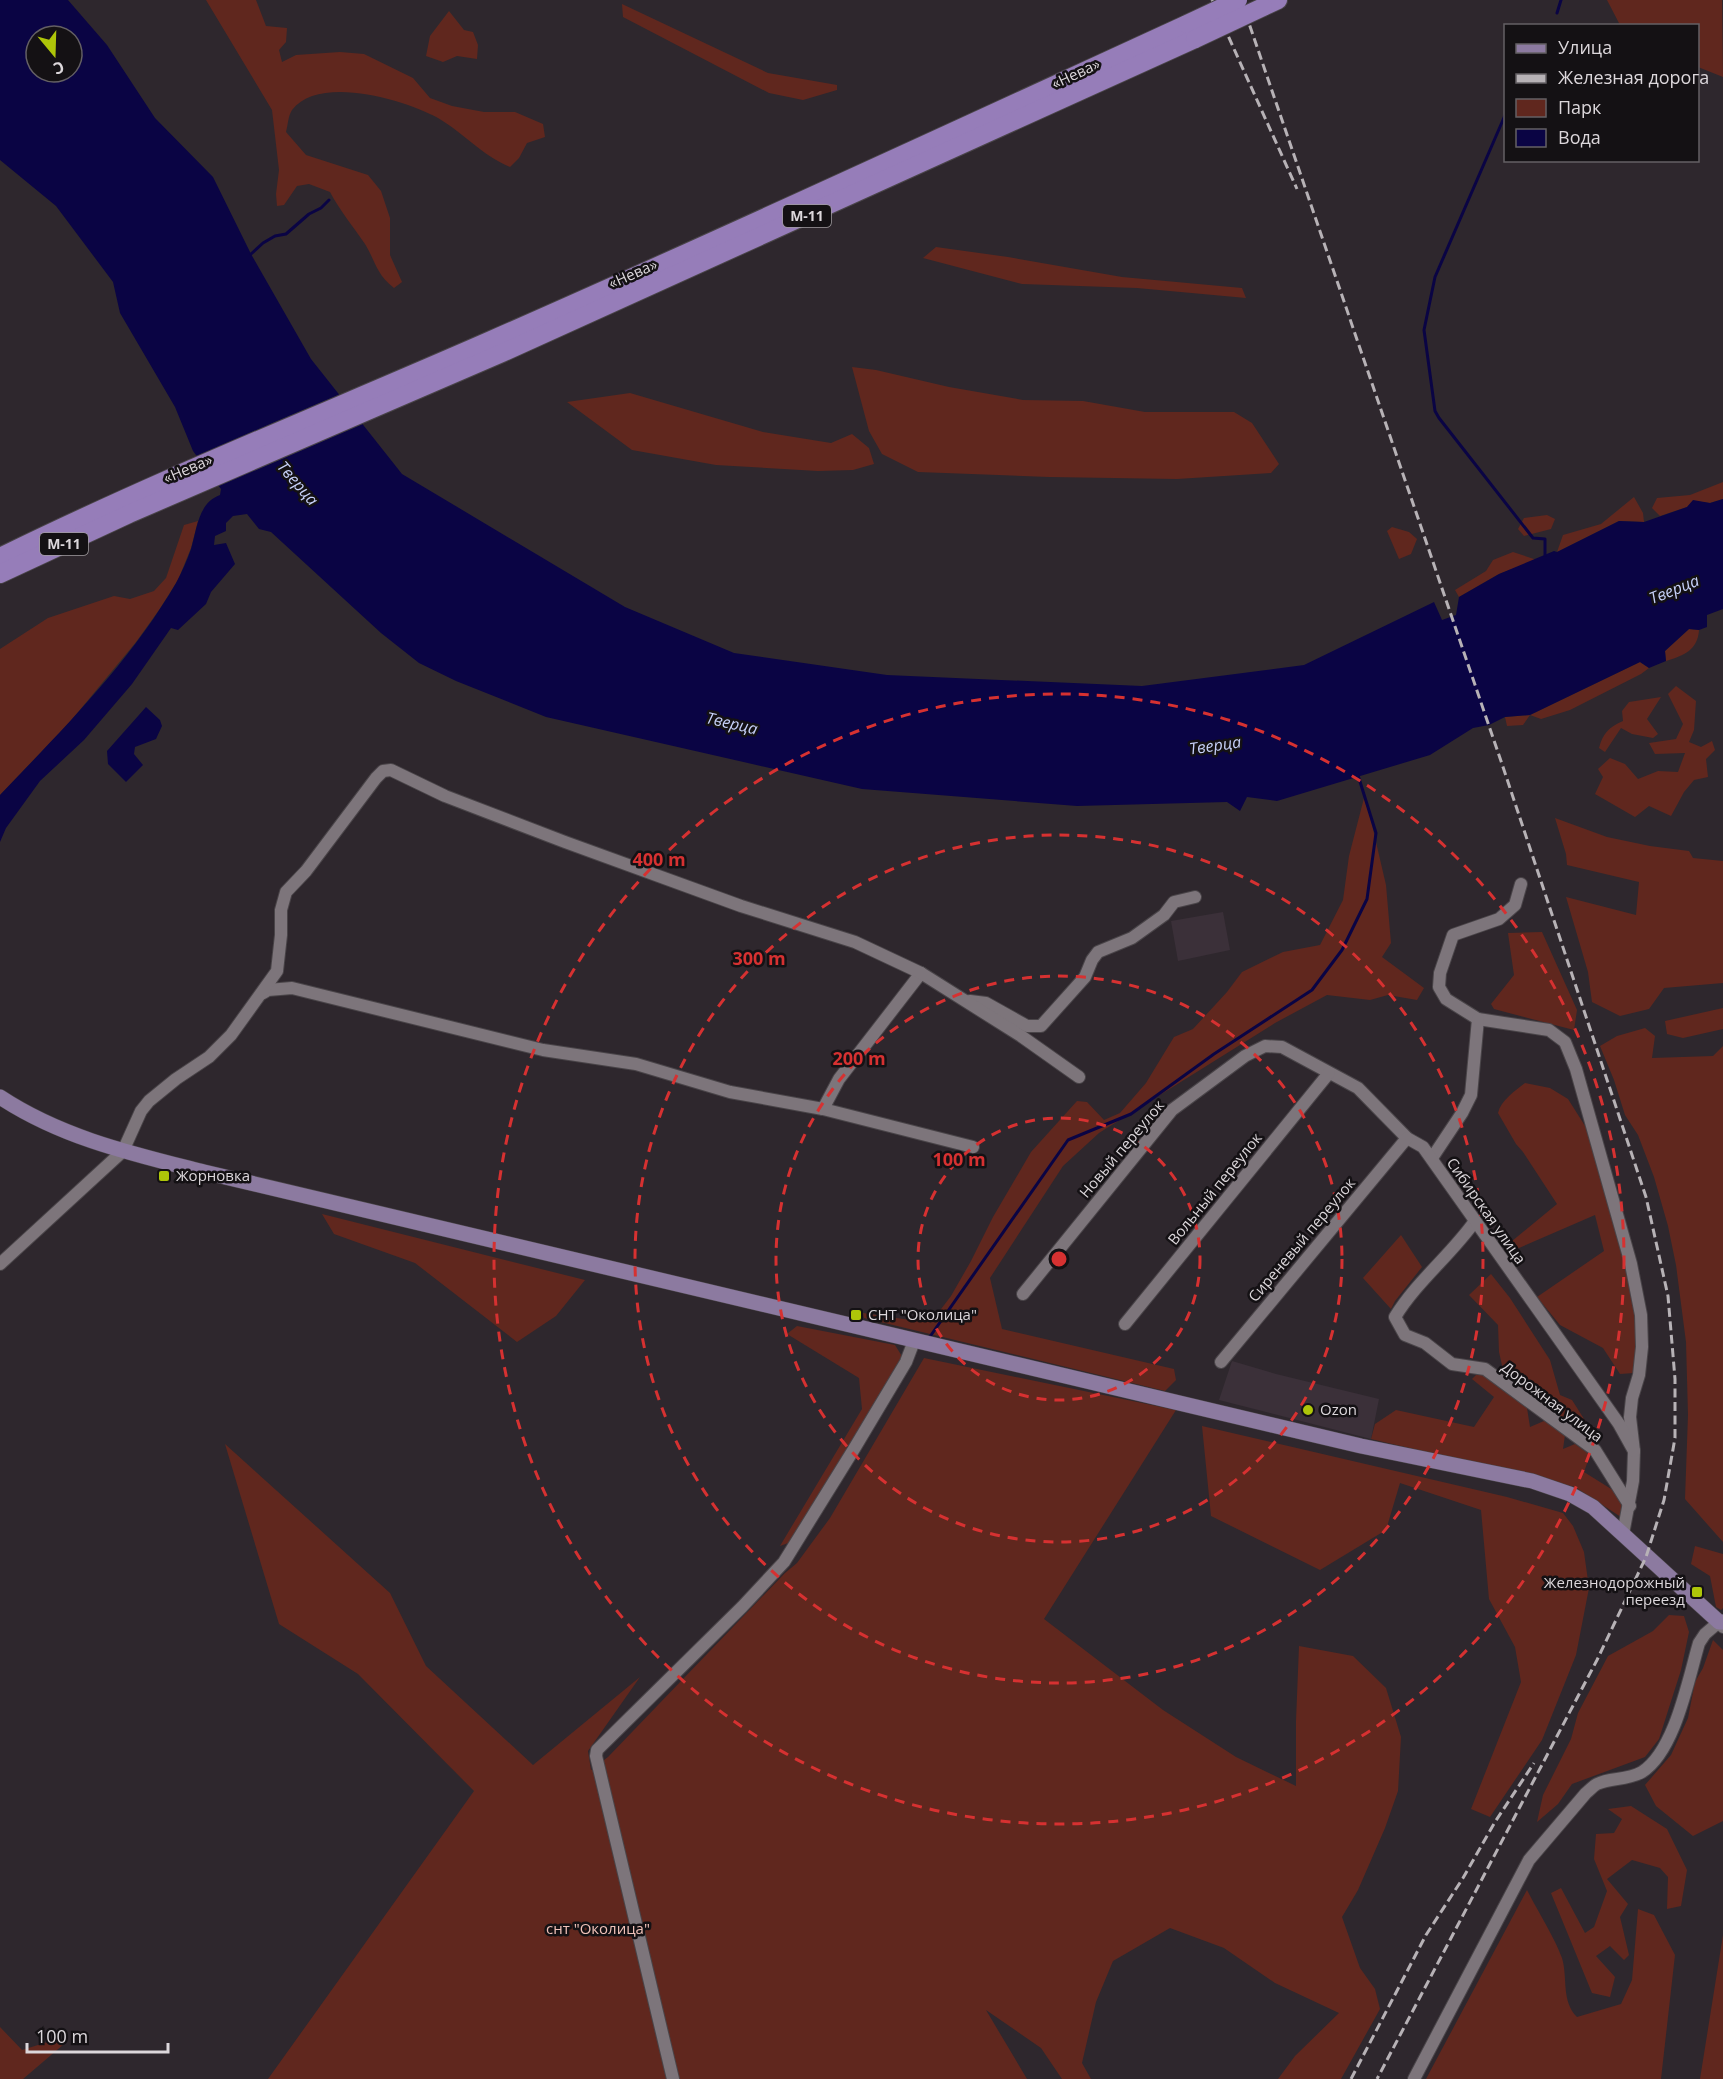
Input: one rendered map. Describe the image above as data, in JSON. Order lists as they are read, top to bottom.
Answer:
{
  "streets": {
    "highway": ["«Нева»", "М-11"],
    "street": [
      "Новый переулок",
      "Вольный переулок",
      "Сибирская улица",
      "Сиреневый переулок",
      "Дорожная улица"
    ]
  },
  "crossings": [
    ["Новый переулок", "Сибирская улица"],
    ["Вольный переулок", "Сибирская улица"],
    ["Сибирская улица", "Сиреневый переулок"],
    ["Сибирская улица", "Дорожная улица"]
  ],
  "water": ["Тверца"],
  "parks": ["снт \"Околица\""],
  "places": {
    "transit": ["Жорновка", "СНТ \"Околица\"", "Железнодорожный переезд"],
    "other": ["Ozon"]
  },
  "legend": [
    "Улица",
    "Железная дорога",
    "Парк",
    "Вода"
  ],
  "scale_bar": "100 m",
  "north": "bottom",
  "rings": [
    "400 m",
    "300 m",
    "200 m",
    "100 m"
  ]
}
